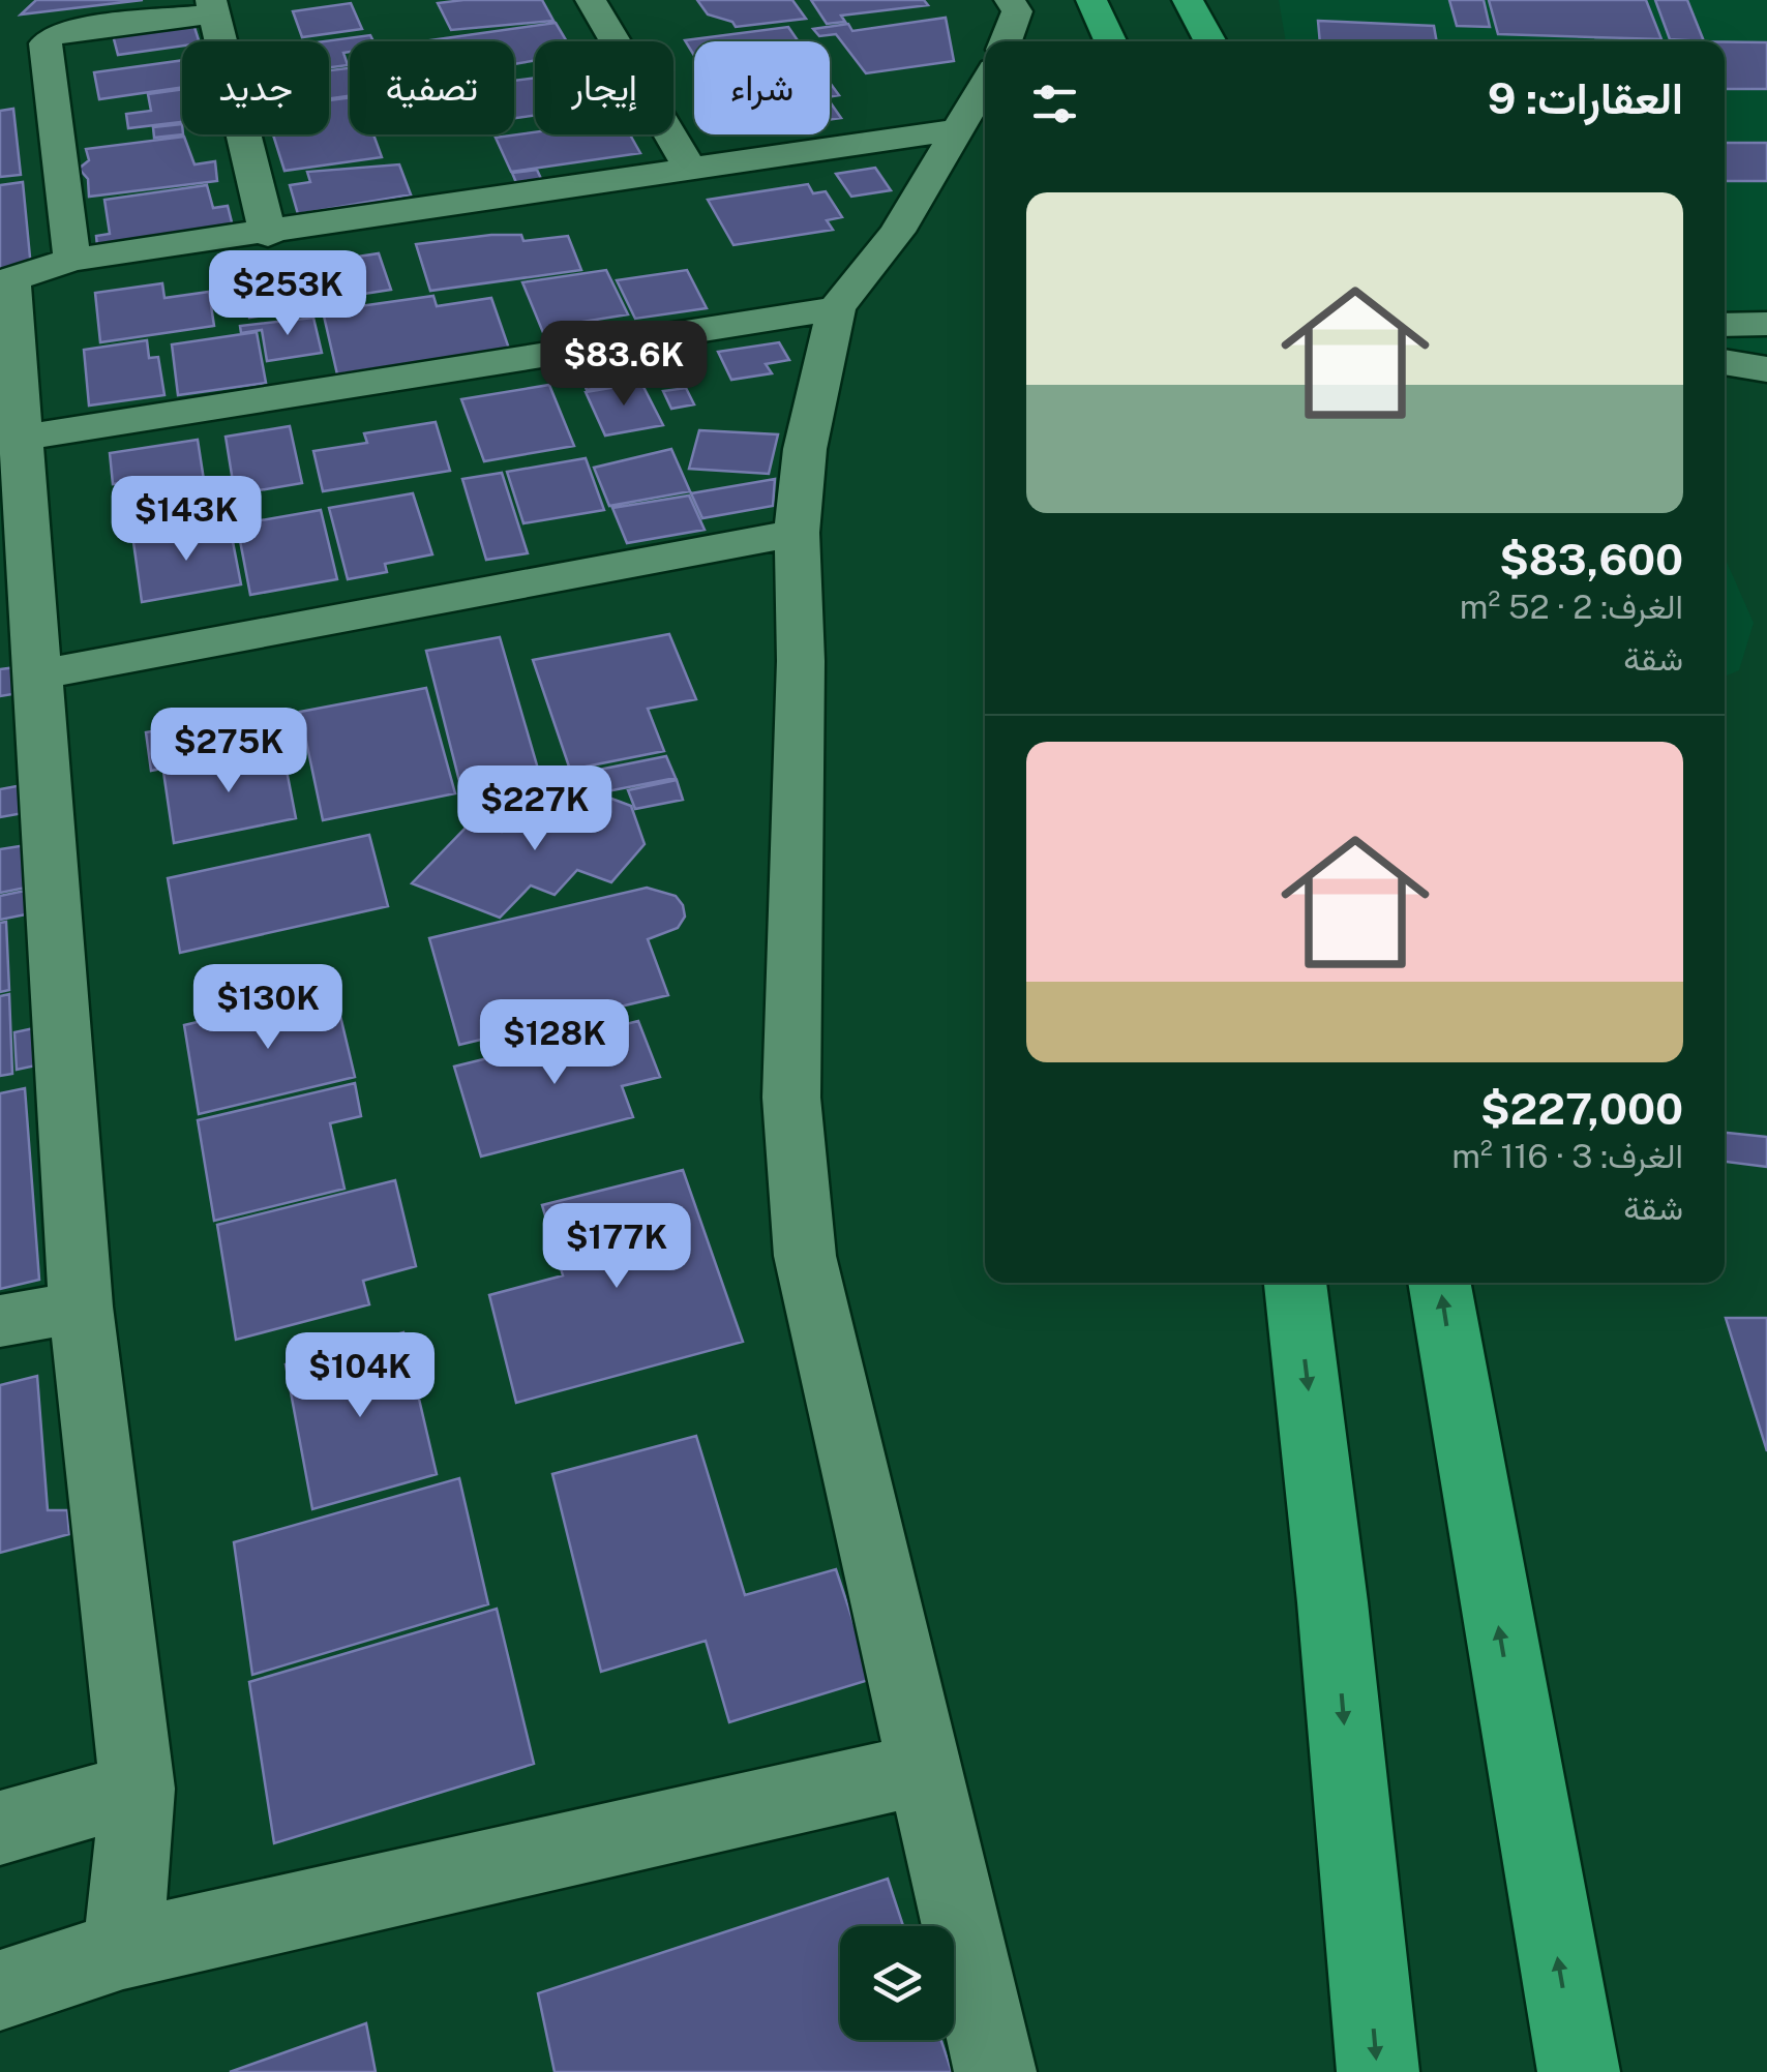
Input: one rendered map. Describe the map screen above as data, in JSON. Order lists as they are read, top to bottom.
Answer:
{
  "page": {
    "chip": [
      "شراء",
      "إيجار",
      "تصفية",
      "جديد"
    ],
    "heading": "العقارات: 9",
    "list": [
      {
        "name": "$83,600",
        "note": "الغرف: 2 · 52 m² · شقة"
      },
      {
        "name": "$227,000",
        "note": "الغرف: 3 · 116 m² · شقة"
      }
    ],
    "price": [
      "$253K",
      "$83.6K",
      "$143K",
      "$275K",
      "$227K",
      "$130K",
      "$128K",
      "$177K",
      "$104K"
    ]
  }
}
